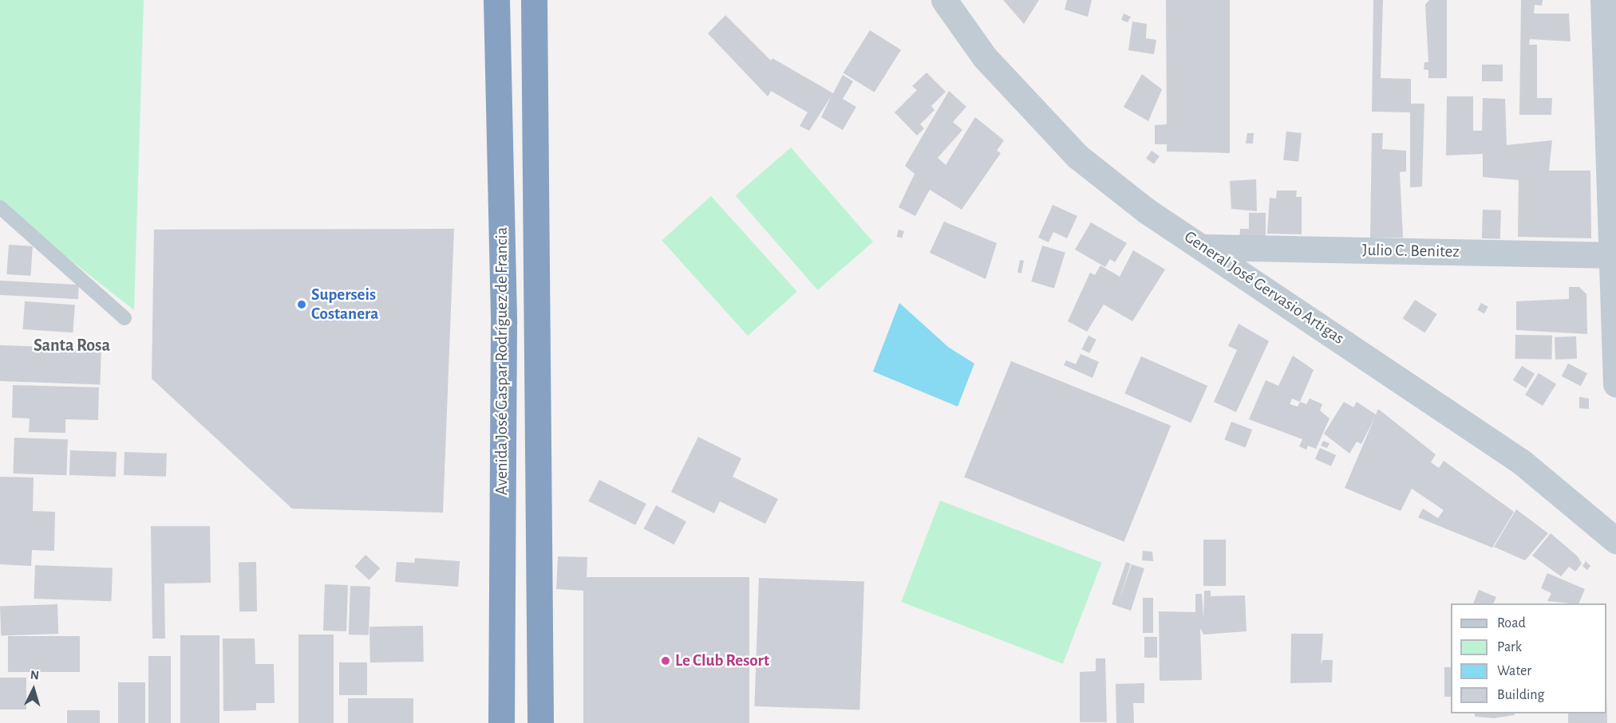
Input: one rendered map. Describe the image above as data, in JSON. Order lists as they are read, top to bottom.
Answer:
{
  "streets": {
    "highway": ["Avenida José Gaspar Rodríguez de Francia"],
    "street": ["Julio C. Benitez", "General José Gervasio Artigas"]
  },
  "crossings": [
    ["Julio C. Benitez", "General José Gervasio Artigas"]
  ],
  "districts": ["Santa Rosa"],
  "places": ["Superseis Costanera", "Le Club Resort"],
  "legend": [
    "Road",
    "Park",
    "Water",
    "Building"
  ],
  "north": "top"
}
